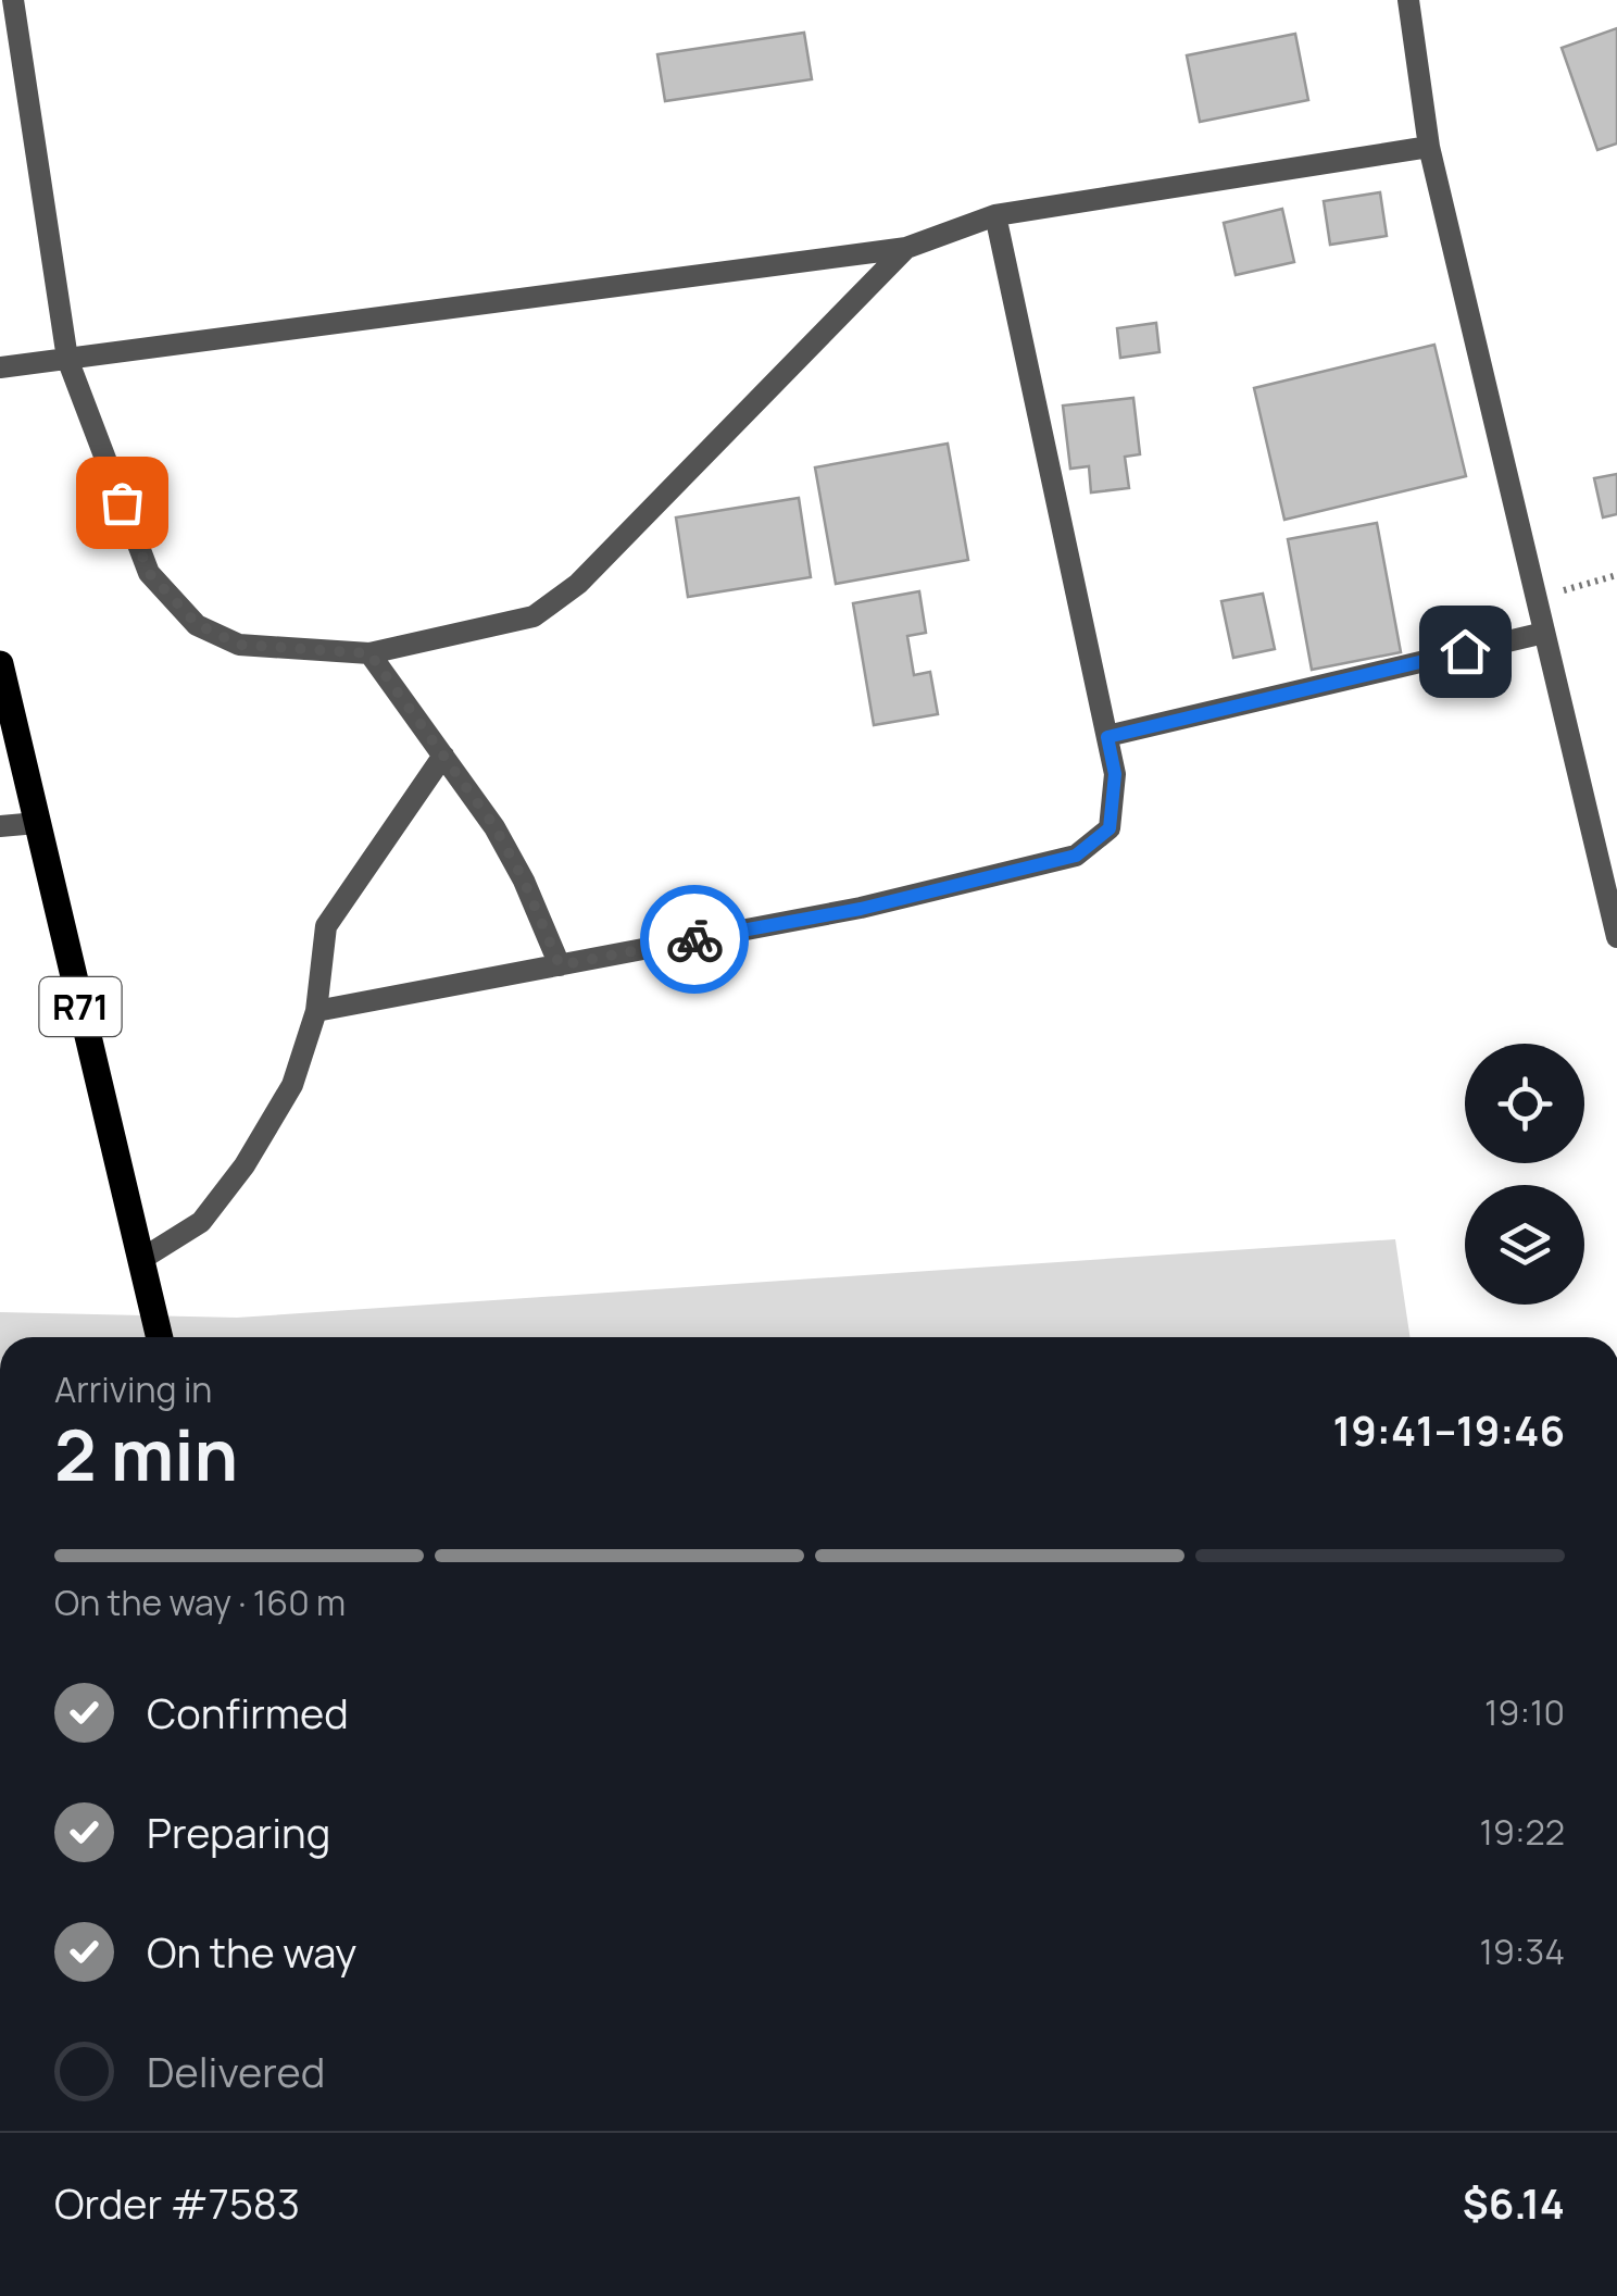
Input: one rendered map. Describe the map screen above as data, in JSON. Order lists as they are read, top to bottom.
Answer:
{
  "streets": {
    "main road": ["R71"]
  },
  "page": {
    "heading": ["2 min", "Arriving in", "19:41–19:46"],
    "panel": ["Order #7583", "$6.14"],
    "bar": "On the way · 160 m",
    "list": [
      ["Confirmed", "19:10"],
      ["Preparing", "19:22"],
      ["On the way", "19:34"],
      "Delivered"
    ]
  }
}
